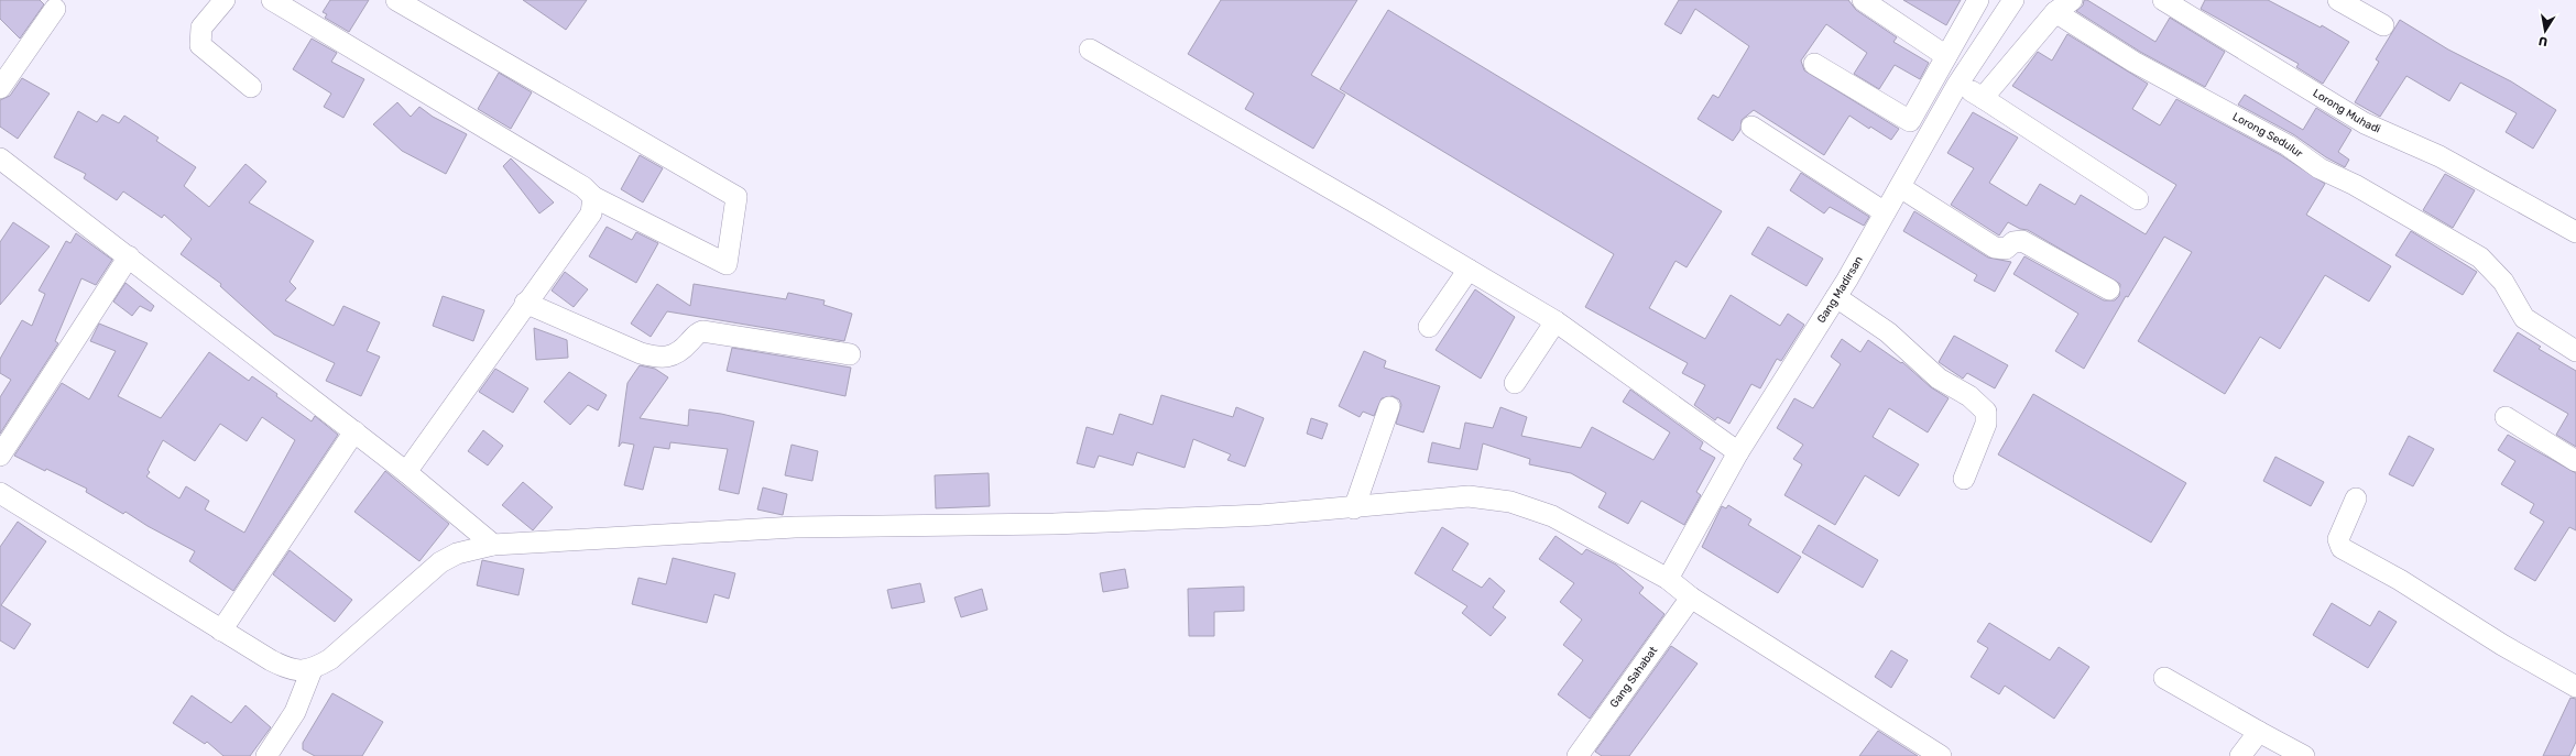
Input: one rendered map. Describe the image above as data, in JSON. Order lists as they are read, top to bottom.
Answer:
{
  "streets": {
    "street": [
      "Lorong Muhadi",
      "Lorong Sedulur",
      "Gang Madirsan",
      "Gang Sahabat"
    ]
  },
  "north": "bottom"
}
